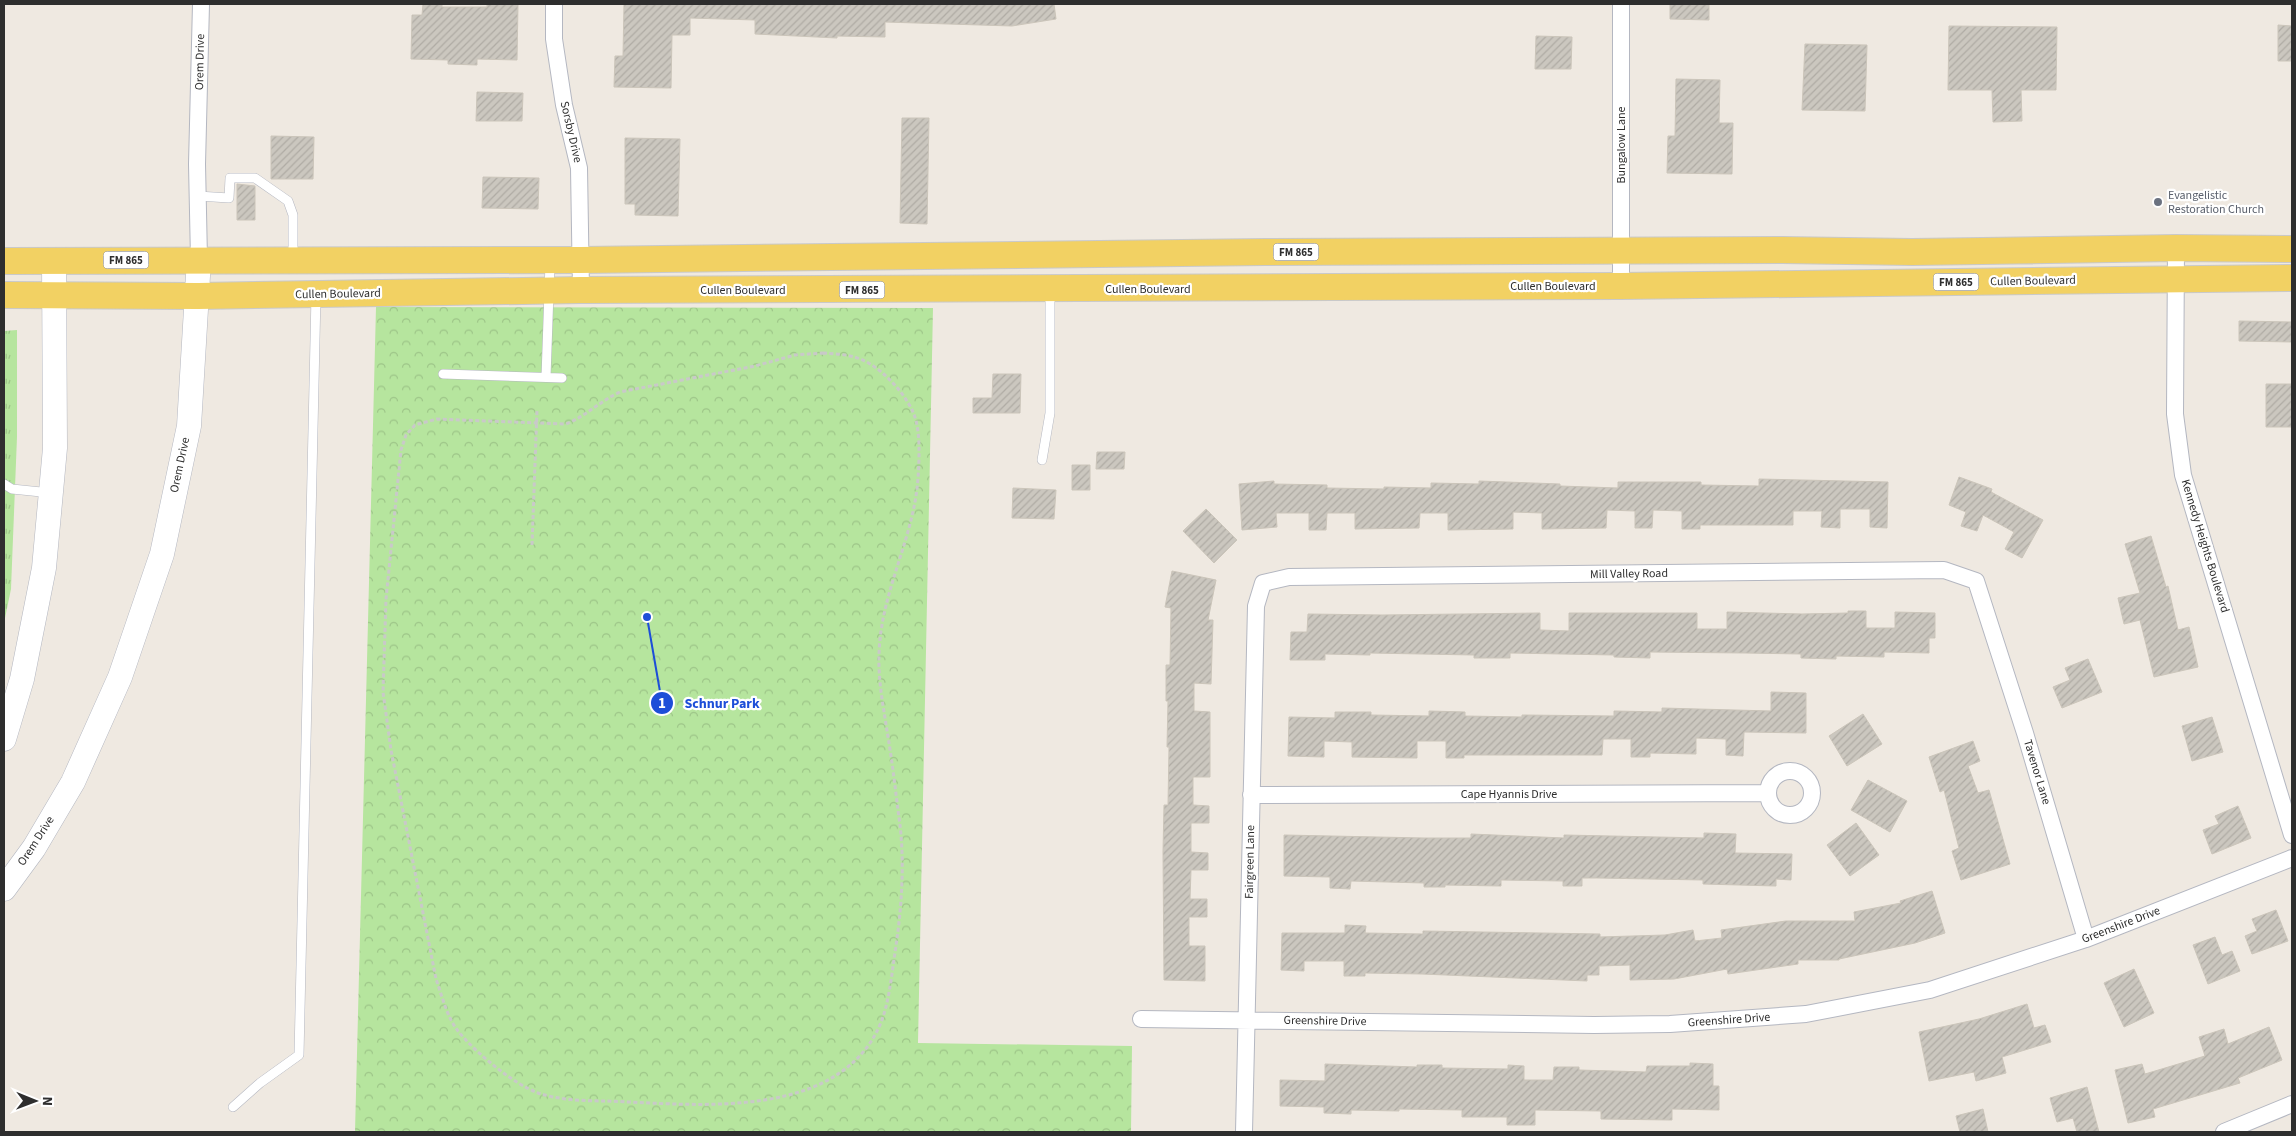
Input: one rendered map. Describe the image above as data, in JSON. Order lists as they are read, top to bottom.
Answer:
{
  "streets": {
    "main road": ["Orem Drive", "FM 865", "Cullen Boulevard"],
    "street": [
      "Sorsby Drive",
      "Bungalow Lane",
      "Kennedy Heights Boulevard",
      "Mill Valley Road",
      "Tavenor Lane",
      "Cape Hyannis Drive",
      "Fairgreen Lane",
      "Greenshire Drive"
    ]
  },
  "crossings": [
    ["Orem Drive", "FM 865"],
    ["Orem Drive", "Cullen Boulevard"],
    ["Sorsby Drive", "FM 865"],
    ["Sorsby Drive", "Cullen Boulevard"],
    ["Bungalow Lane", "FM 865"],
    ["Bungalow Lane", "Cullen Boulevard"],
    ["FM 865", "Kennedy Heights Boulevard"],
    ["Cullen Boulevard", "Kennedy Heights Boulevard"],
    ["Mill Valley Road", "Tavenor Lane"],
    ["Mill Valley Road", "Fairgreen Lane"],
    ["Tavenor Lane", "Greenshire Drive"],
    ["Cape Hyannis Drive", "Fairgreen Lane"],
    ["Fairgreen Lane", "Greenshire Drive"]
  ],
  "places": ["Evangelistic Restoration Church", "Schnur Park"],
  "north": "right"
}
